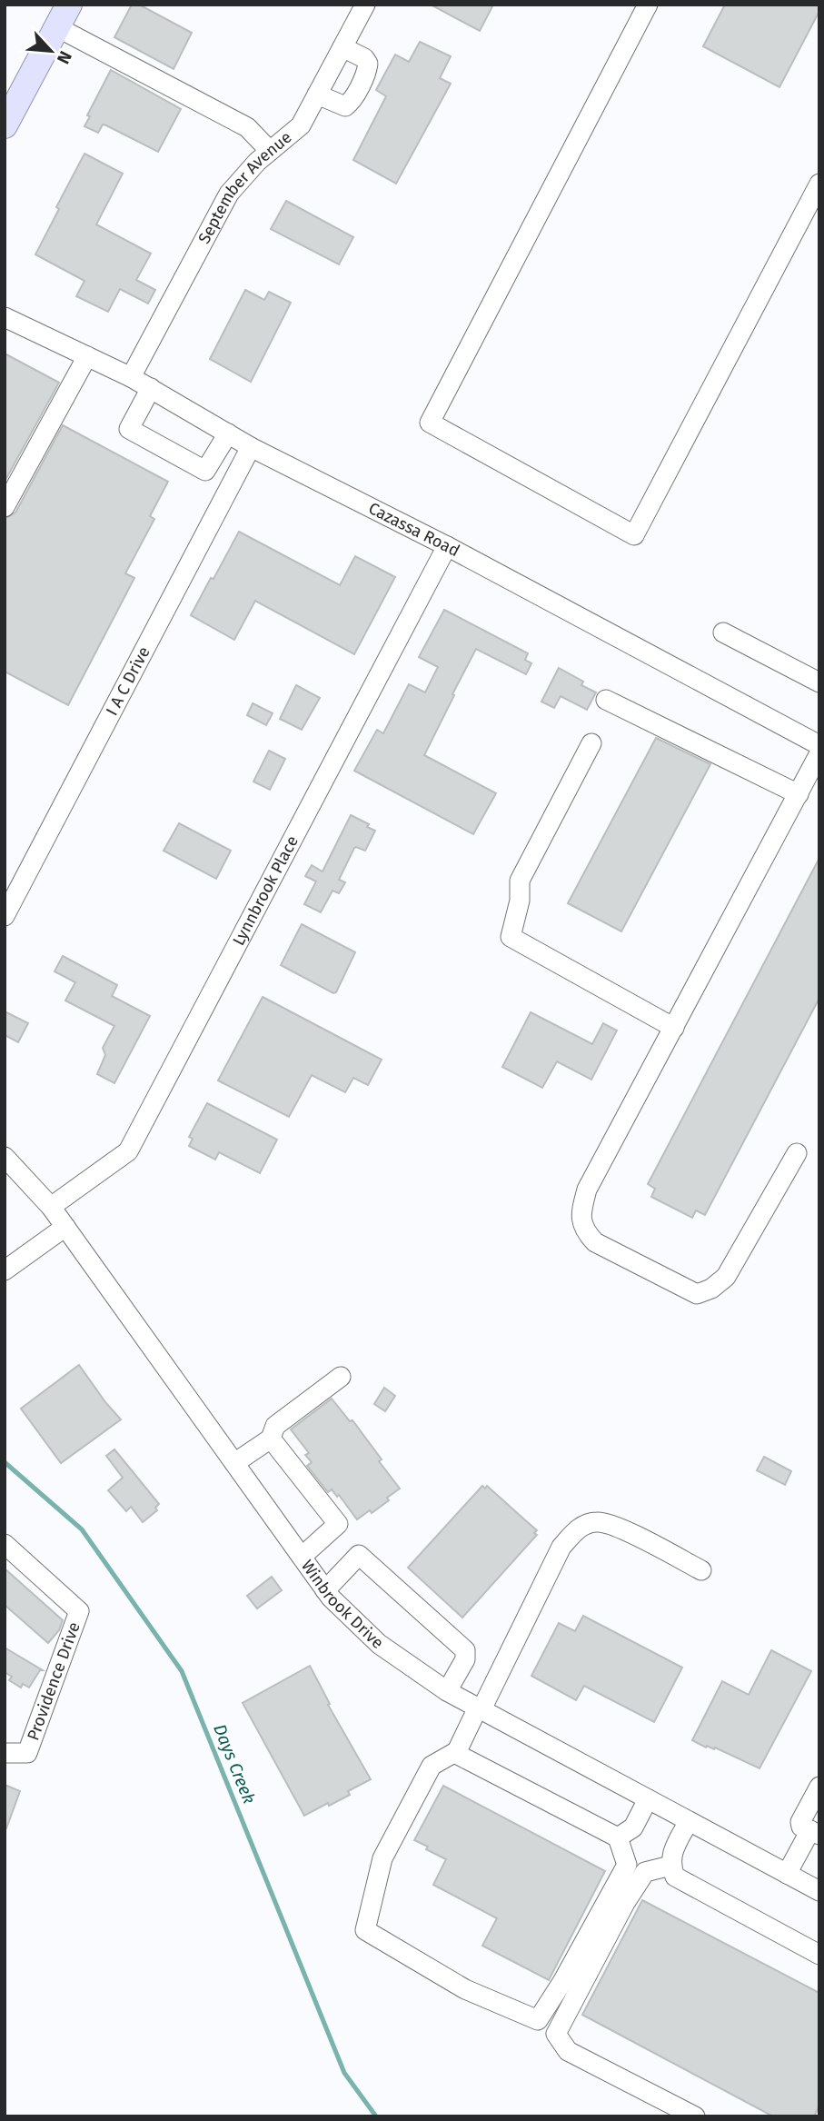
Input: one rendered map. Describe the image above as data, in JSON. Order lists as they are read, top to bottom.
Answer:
{
  "streets": {
    "street": [
      "September Avenue",
      "Cazassa Road",
      "I A C Drive",
      "Lynnbrook Place",
      "Winbrook Drive",
      "Providence Drive"
    ]
  },
  "crossings": [
    ["September Avenue", "Cazassa Road"],
    ["Cazassa Road", "I A C Drive"],
    ["Cazassa Road", "Lynnbrook Place"],
    ["Lynnbrook Place", "Winbrook Drive"]
  ],
  "water": ["Days Creek"],
  "north": "bottom right"
}
